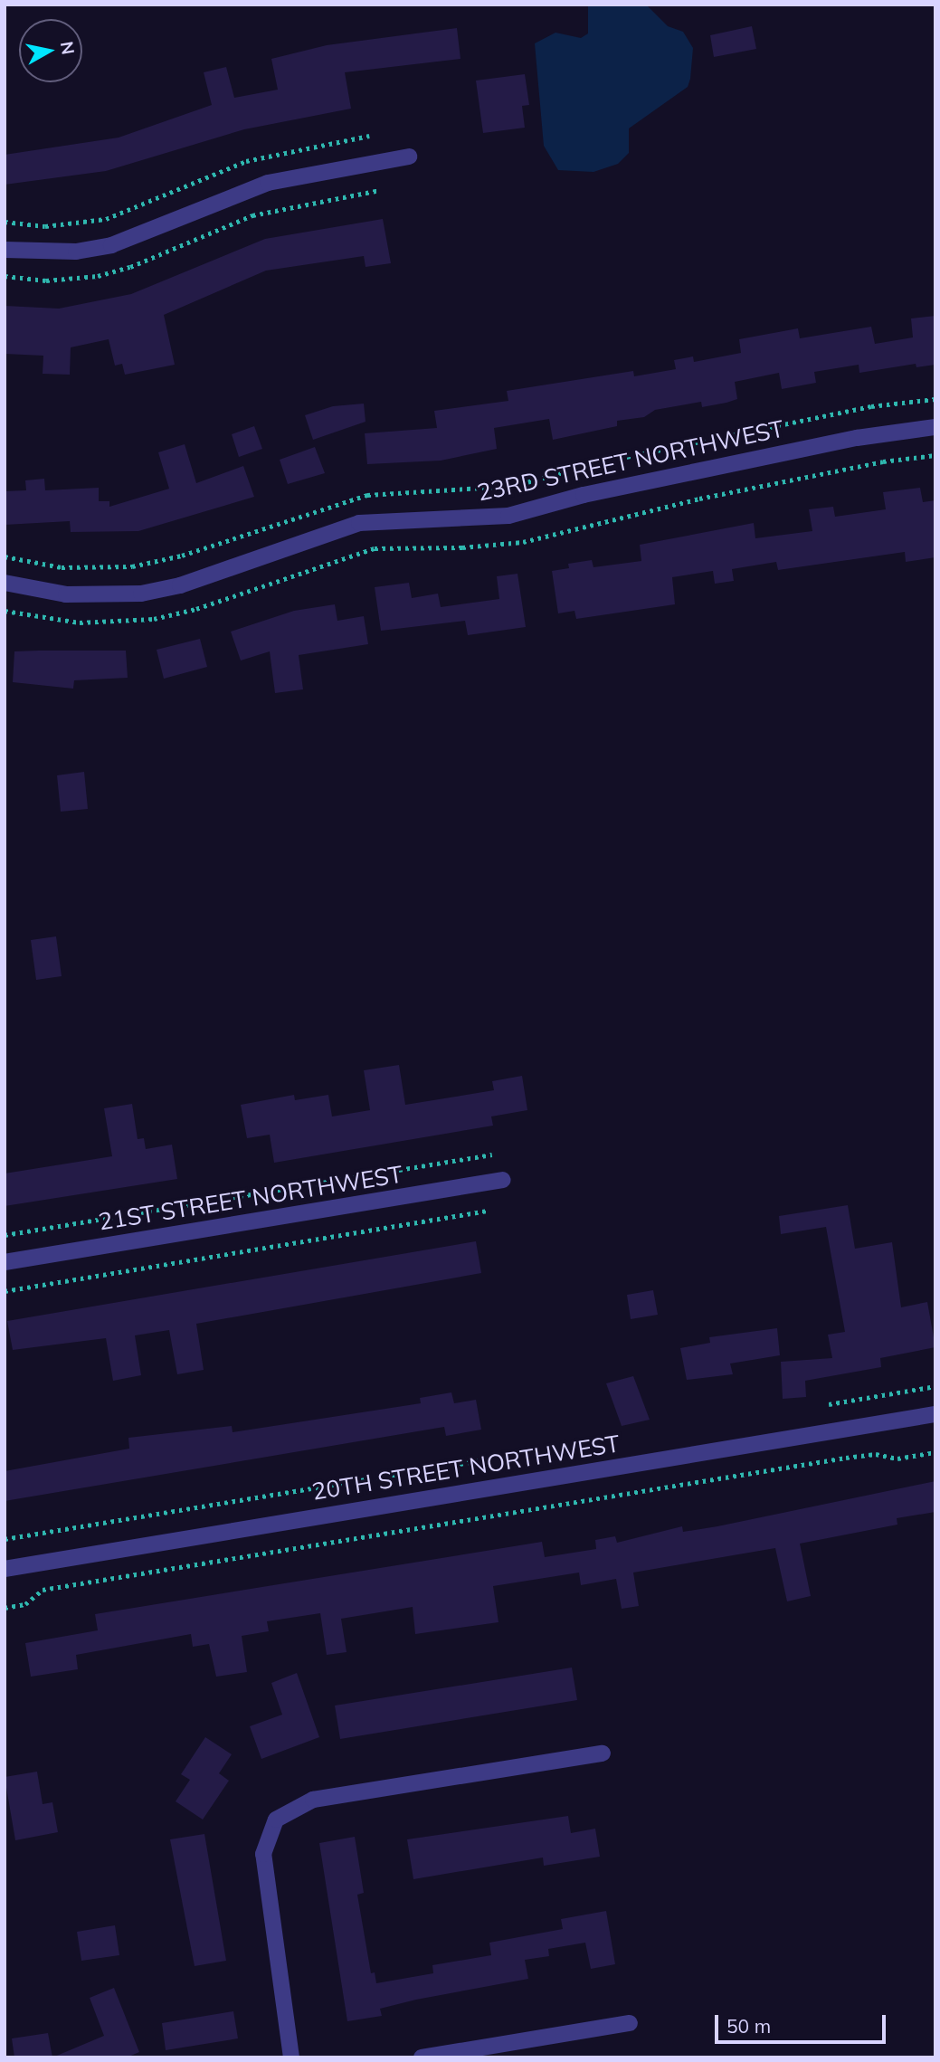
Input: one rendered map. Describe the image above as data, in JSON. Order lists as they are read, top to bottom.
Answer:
{
  "streets": {
    "street": ["23RD STREET NORTHWEST", "21ST STREET NORTHWEST", "20TH STREET NORTHWEST"]
  },
  "scale_bar": "50 m",
  "north": "right"
}
